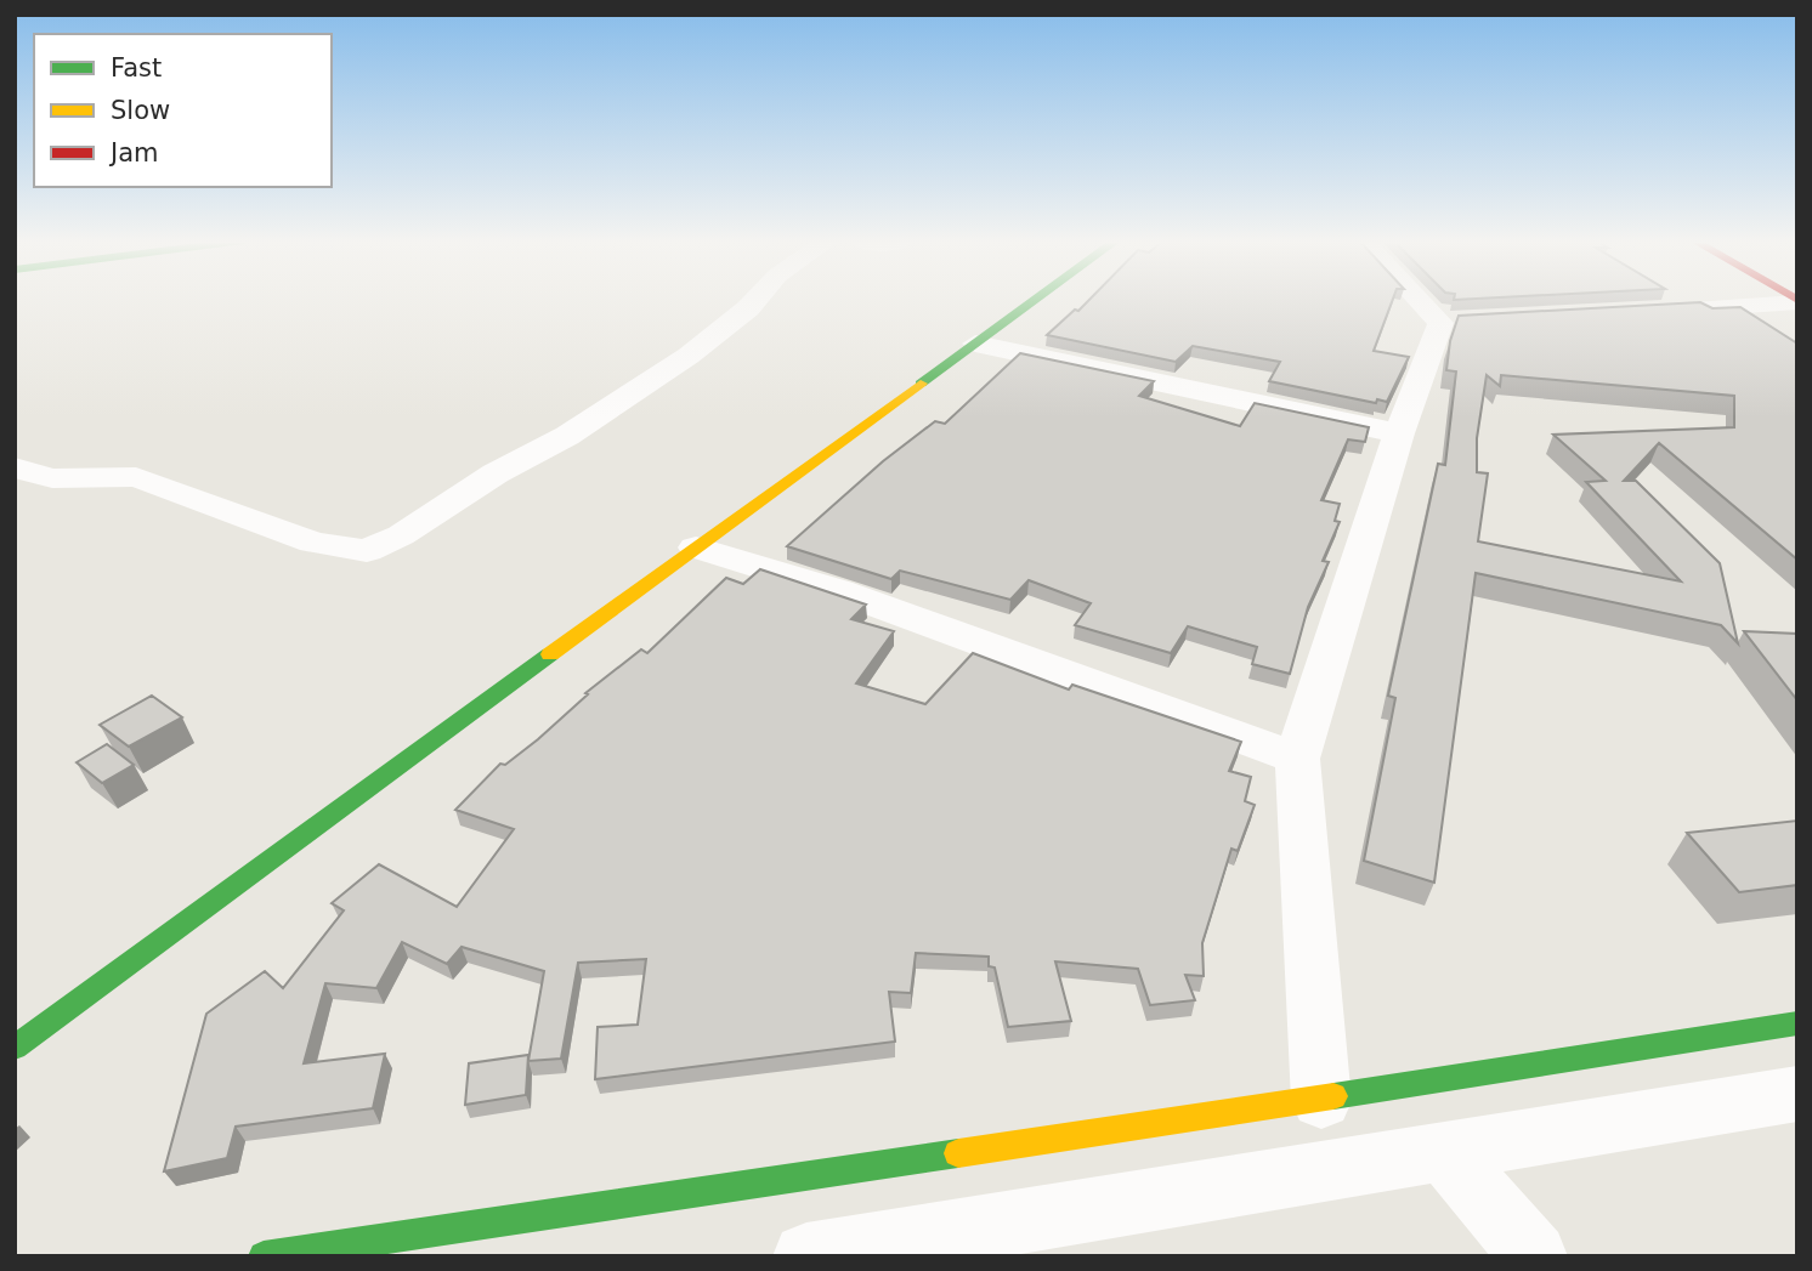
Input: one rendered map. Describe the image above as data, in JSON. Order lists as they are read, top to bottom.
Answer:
{
  "legend": ["Fast", "Slow", "Jam"]
}
